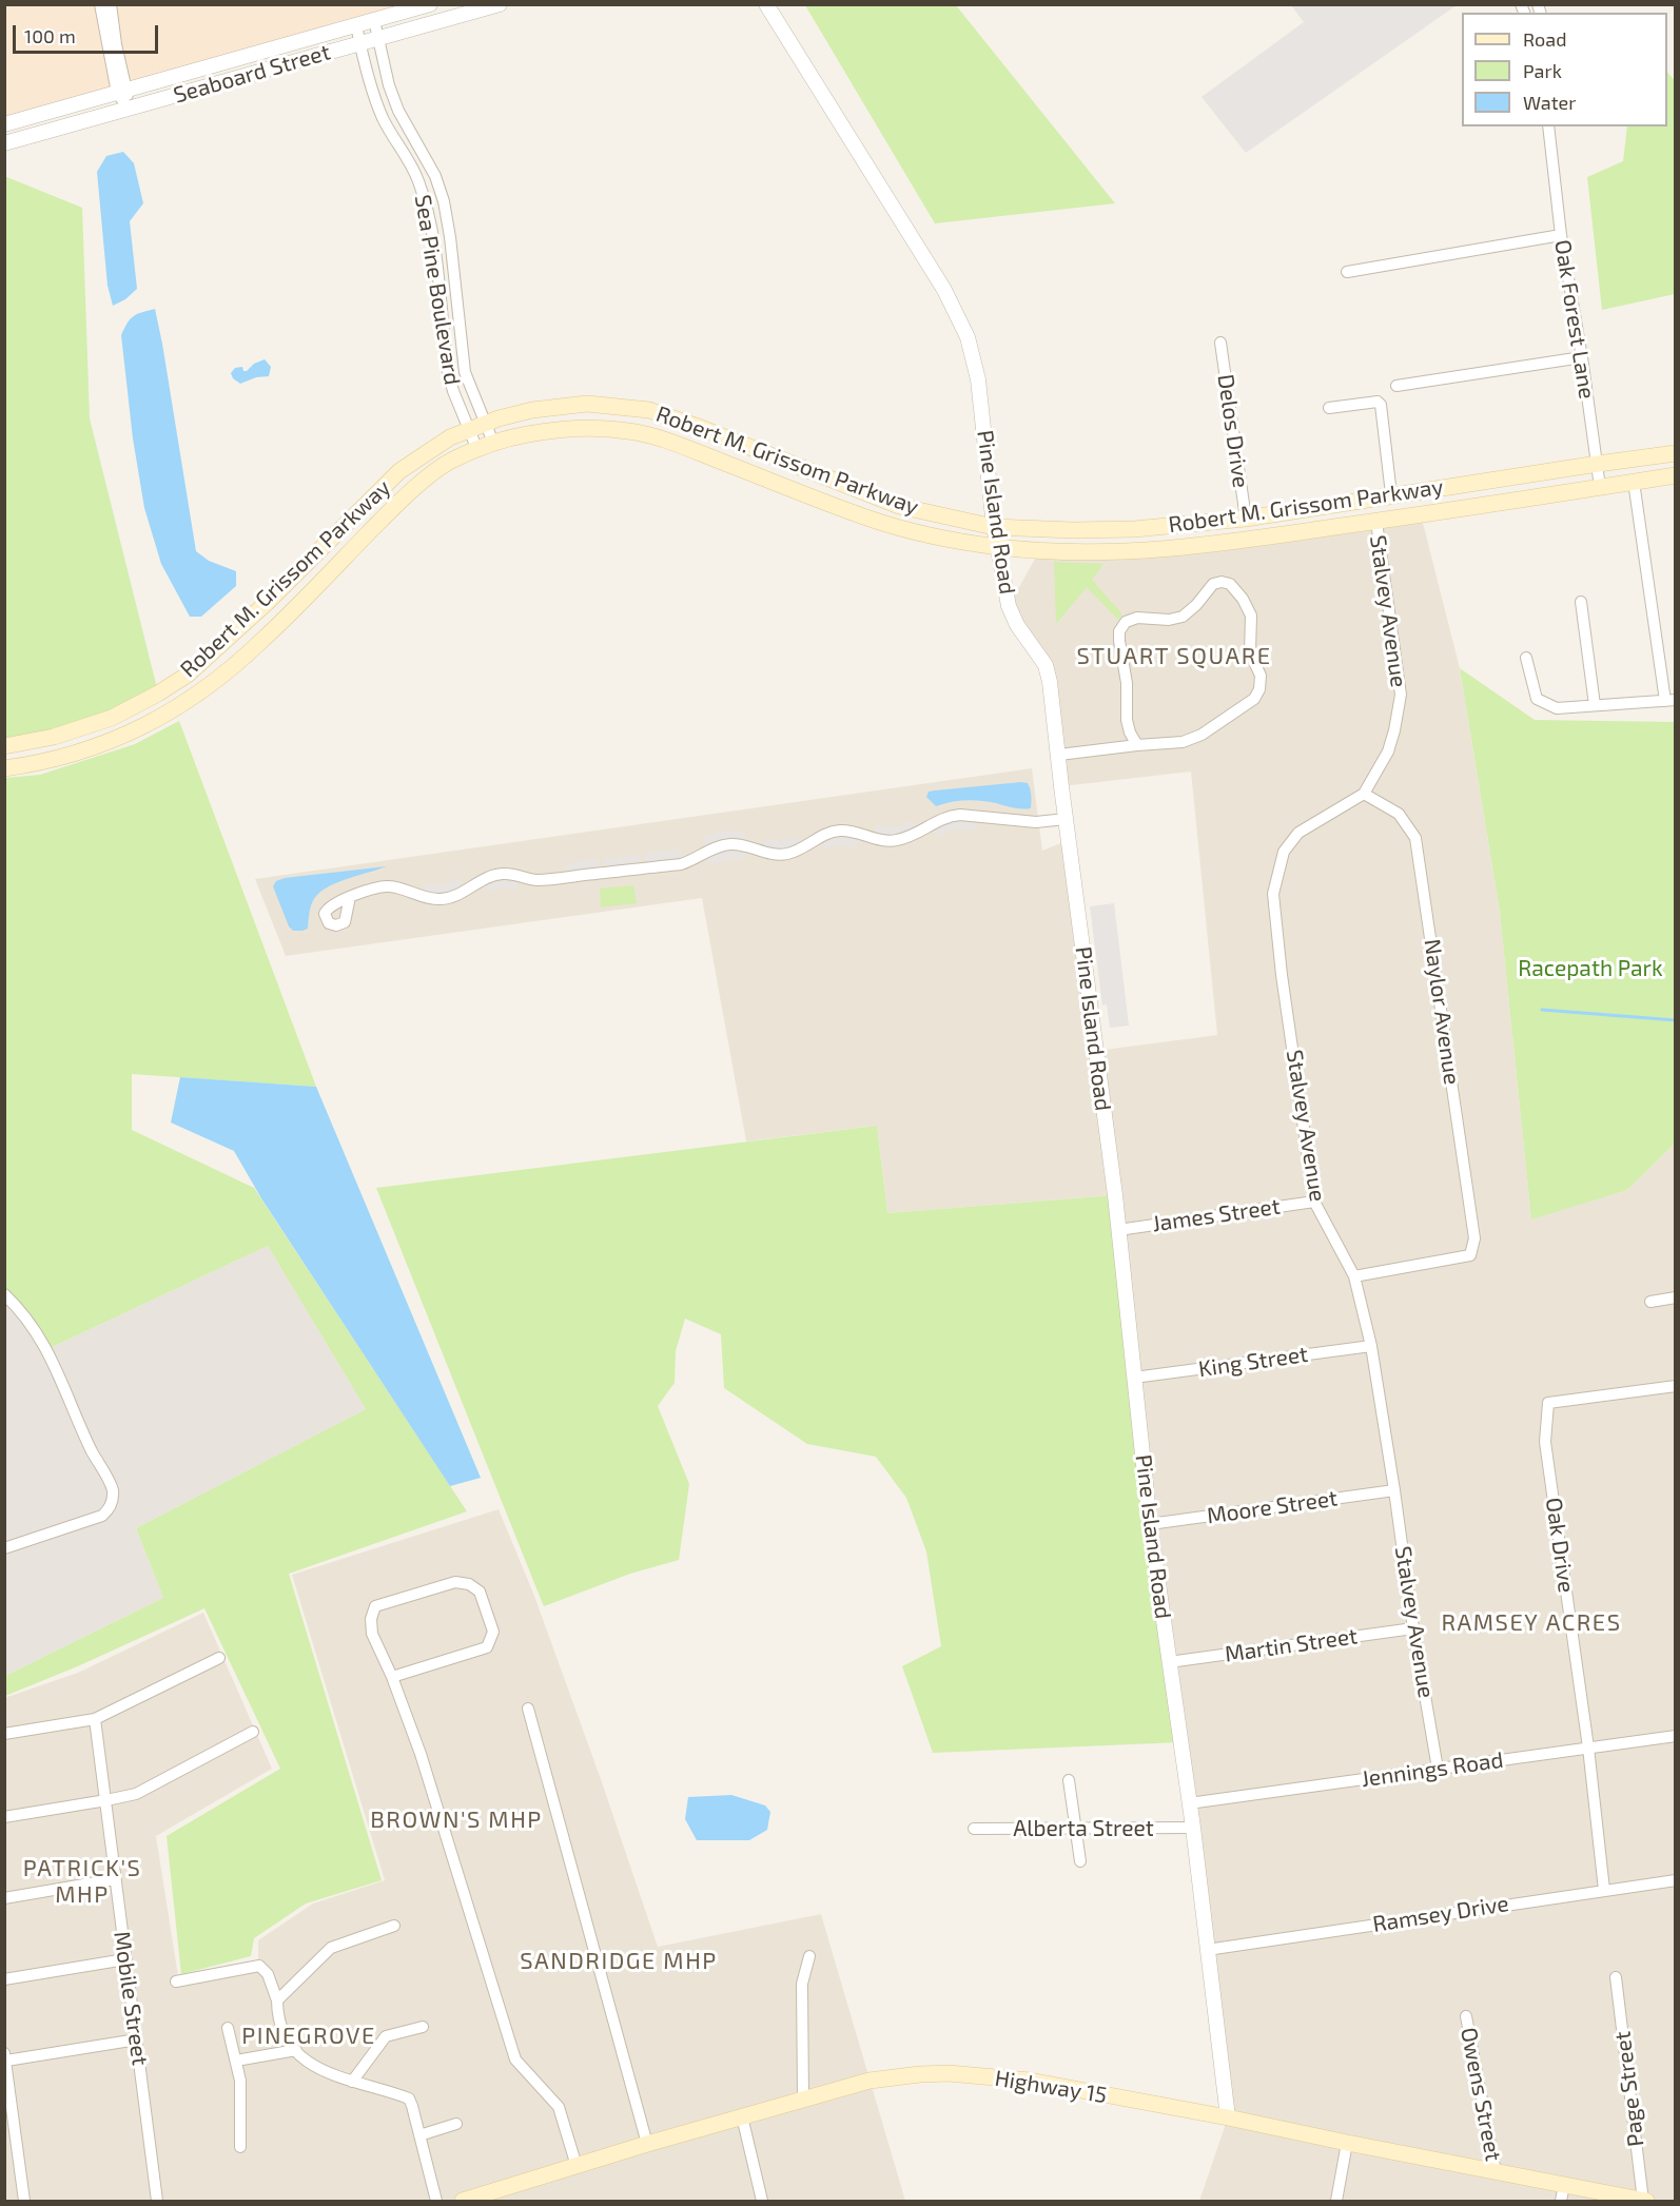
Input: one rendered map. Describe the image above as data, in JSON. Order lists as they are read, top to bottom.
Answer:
{
  "streets": {
    "main road": ["Robert M. Grissom Parkway", "Highway 15"],
    "street": [
      "Seaboard Street",
      "Sea Pine Boulevard",
      "Oak Forest Lane",
      "Delos Drive",
      "Pine Island Road",
      "Stalvey Avenue",
      "Naylor Avenue",
      "James Street",
      "King Street",
      "Moore Street",
      "Oak Drive",
      "Martin Street",
      "Jennings Road",
      "Alberta Street",
      "Ramsey Drive",
      "Mobile Street",
      "Page Street",
      "Owens Street"
    ]
  },
  "crossings": [
    ["Seaboard Street", "Sea Pine Boulevard"],
    ["Sea Pine Boulevard", "Robert M. Grissom Parkway"],
    ["Oak Forest Lane", "Robert M. Grissom Parkway"],
    ["Delos Drive", "Robert M. Grissom Parkway"],
    ["Robert M. Grissom Parkway", "Pine Island Road"],
    ["Robert M. Grissom Parkway", "Stalvey Avenue"],
    ["Pine Island Road", "James Street"],
    ["Pine Island Road", "King Street"],
    ["Pine Island Road", "Moore Street"],
    ["Pine Island Road", "Martin Street"],
    ["Pine Island Road", "Jennings Road"],
    ["Pine Island Road", "Alberta Street"],
    ["Pine Island Road", "Ramsey Drive"],
    ["Pine Island Road", "Highway 15"],
    ["Stalvey Avenue", "Naylor Avenue"],
    ["Stalvey Avenue", "James Street"],
    ["Stalvey Avenue", "King Street"],
    ["Stalvey Avenue", "Moore Street"],
    ["Stalvey Avenue", "Martin Street"],
    ["Stalvey Avenue", "Jennings Road"],
    ["Oak Drive", "Jennings Road"],
    ["Oak Drive", "Ramsey Drive"],
    ["Highway 15", "Page Street"],
    ["Highway 15", "Owens Street"]
  ],
  "districts": [
    "STUART SQUARE",
    "RAMSEY ACRES",
    "BROWN'S MHP",
    "PATRICK'S MHP",
    "SANDRIDGE MHP",
    "PINEGROVE"
  ],
  "parks": ["Racepath Park"],
  "legend": ["Road", "Park", "Water"],
  "scale_bar": "100 m"
}
